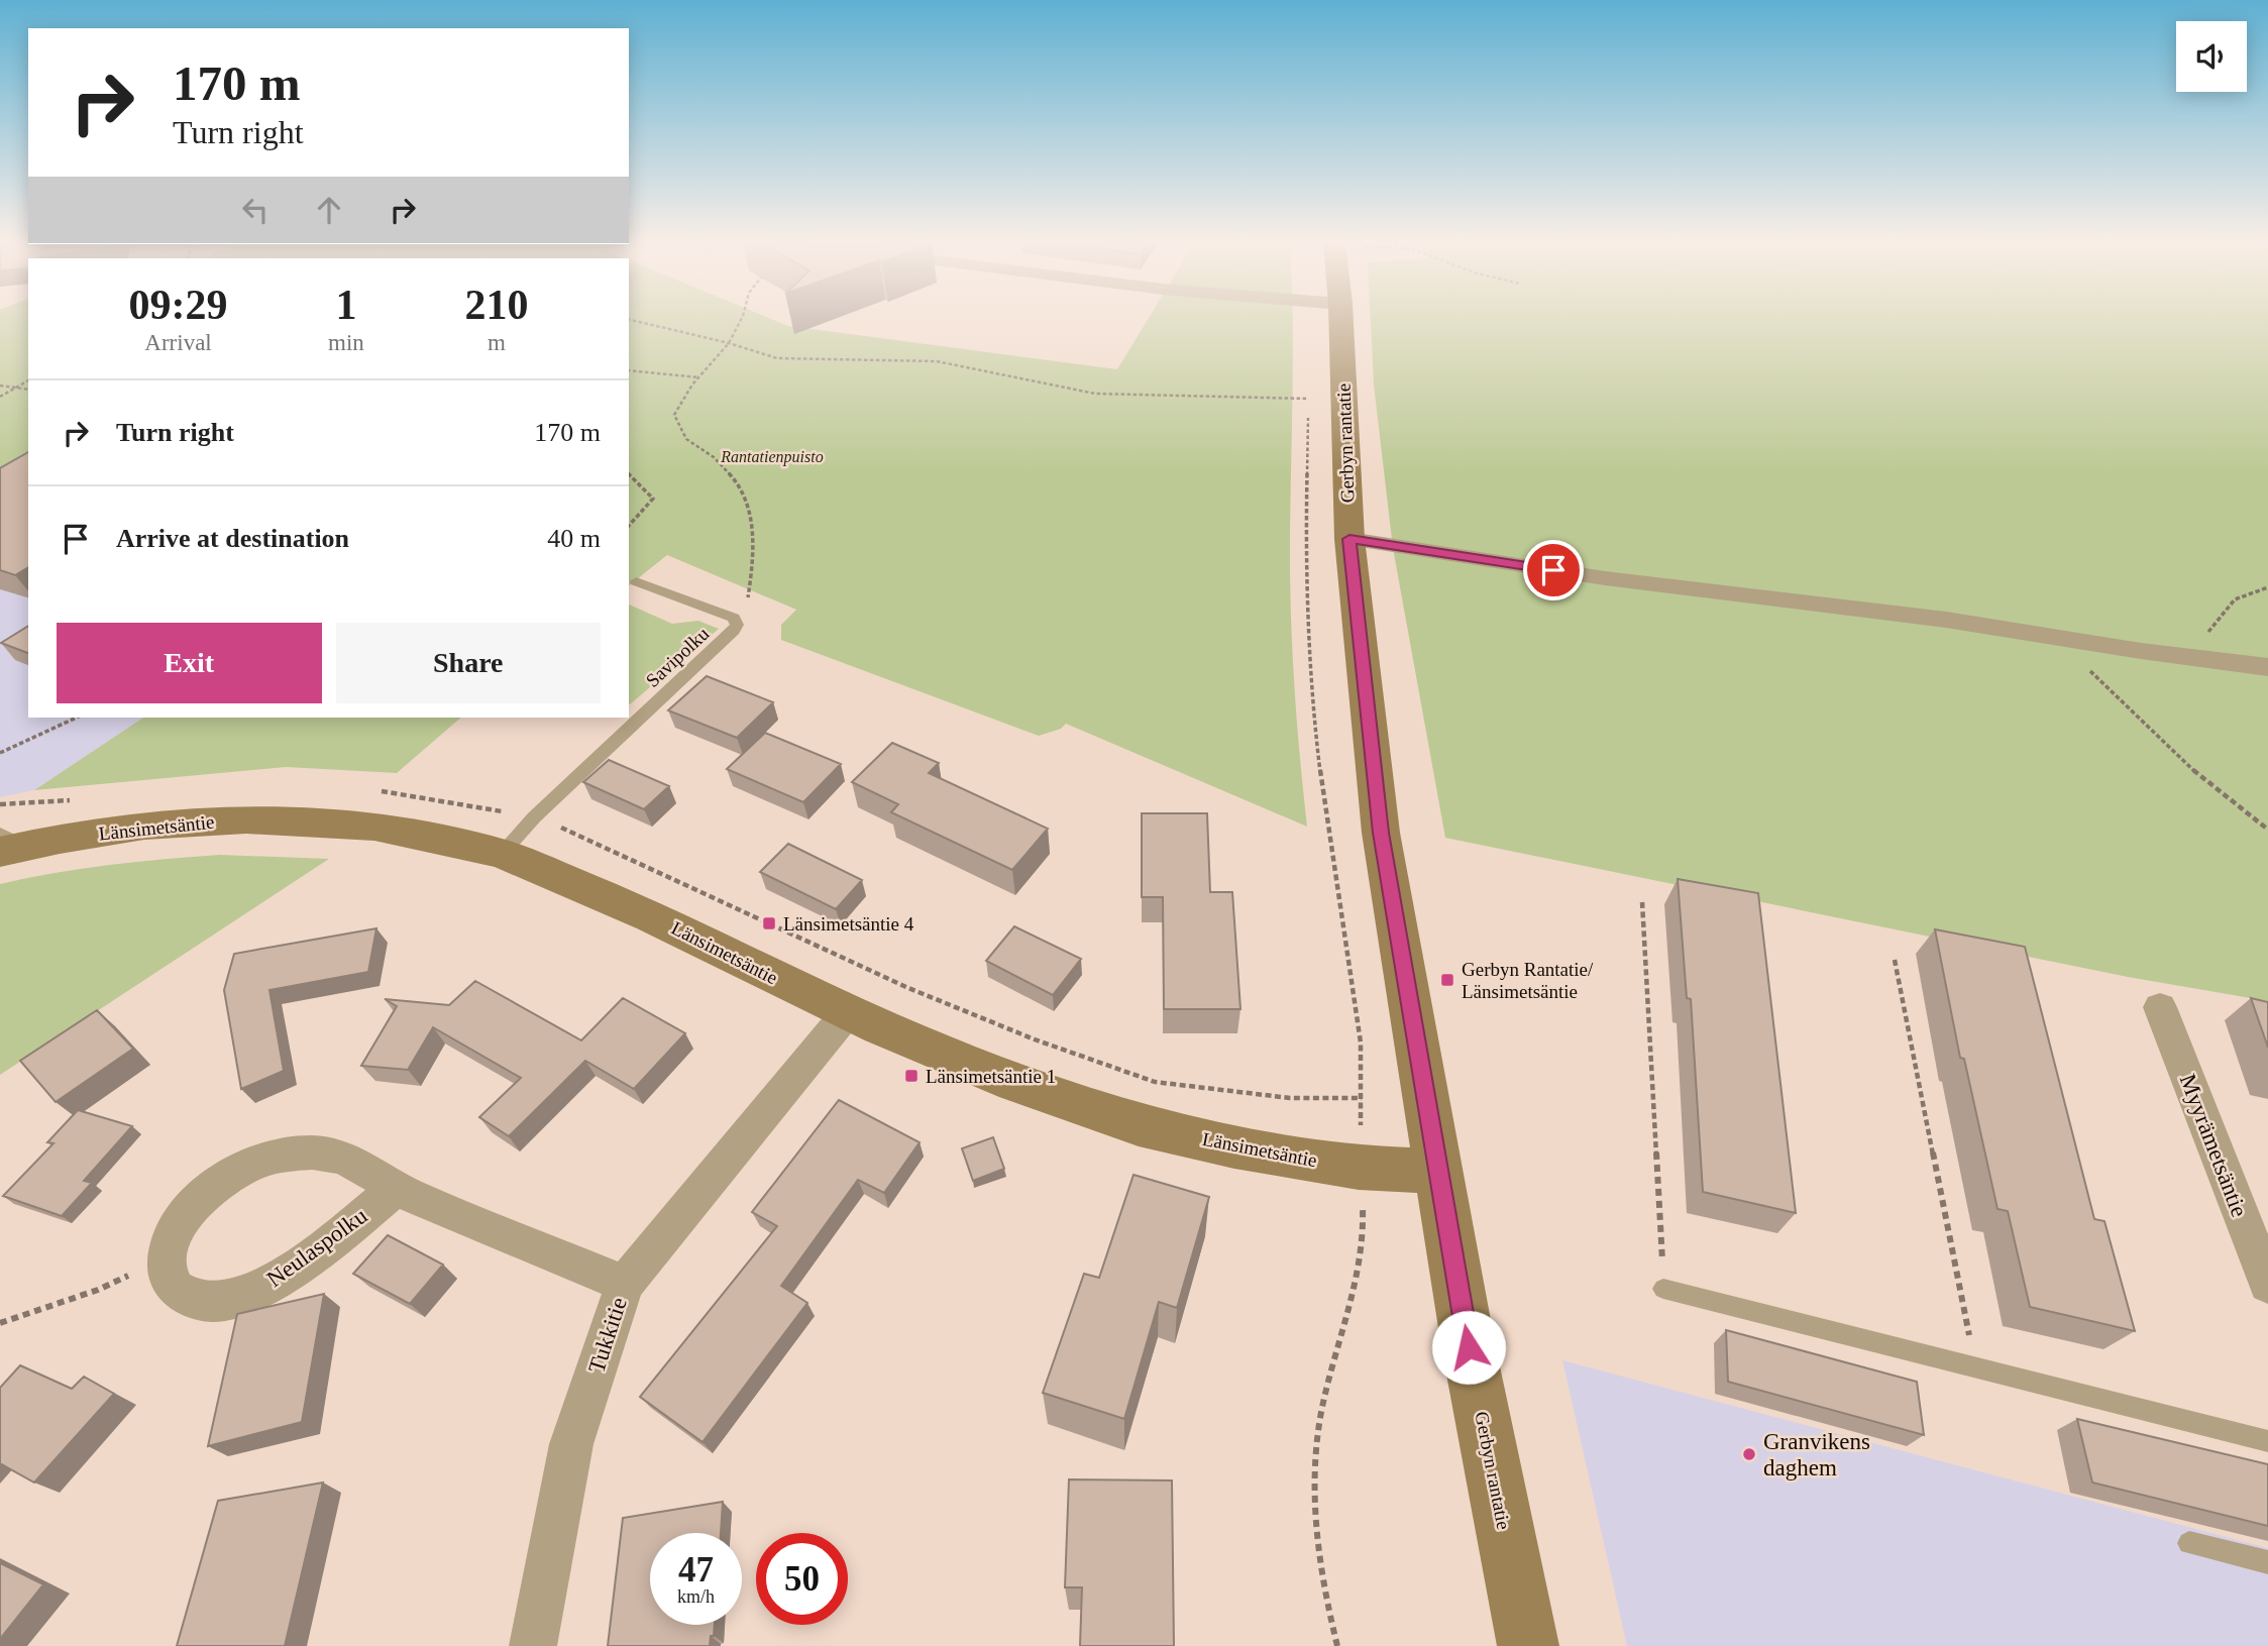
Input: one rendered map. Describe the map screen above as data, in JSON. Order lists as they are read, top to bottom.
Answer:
{
  "streets": {
    "main road": ["Gerbyn rantatie", "Länsimetsäntie"],
    "street": ["Myyrämetsäntie", "Neulaspolku", "Tukkitie"],
    "lane": ["Savipolku"]
  },
  "crossings": [
    ["Gerbyn rantatie", "Länsimetsäntie"],
    ["Savipolku", "Länsimetsäntie"],
    ["Länsimetsäntie", "Tukkitie"]
  ],
  "parks": ["Rantatienpuisto"],
  "places": {
    "transit": ["Länsimetsäntie 4", "Gerbyn Rantatie/ Länsimetsäntie", "Länsimetsäntie 1"],
    "other": ["Granvikens daghem"]
  },
  "page": {
    "turn": ["170 m", "Turn right"],
    "eta": [
      "09:29",
      "Arrival",
      "1",
      "min",
      "210",
      "m"
    ],
    "list": [
      {
        "name": "Turn right",
        "value": "170 m"
      },
      {
        "name": "Arrive at destination",
        "value": "40 m"
      }
    ],
    "buttons": ["Exit", "Share"],
    "speed": "47 km/h",
    "limit": "50"
  }
}
